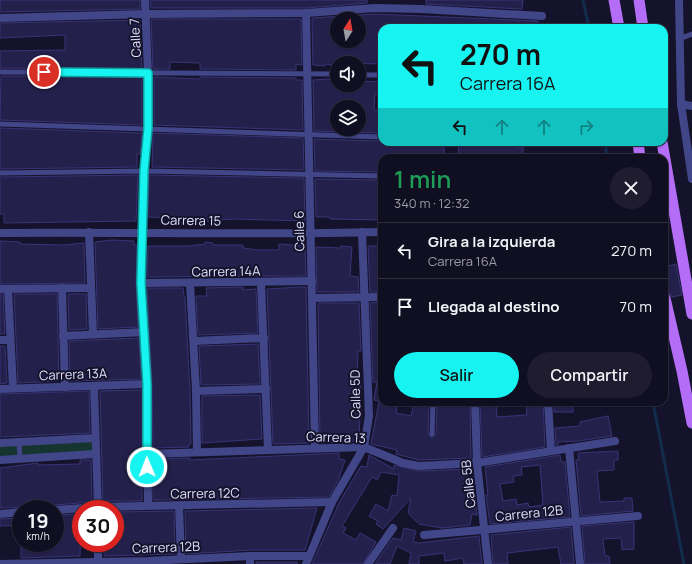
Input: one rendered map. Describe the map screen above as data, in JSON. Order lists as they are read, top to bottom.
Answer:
{
  "streets": {
    "street": [
      "Calle 7",
      "Carrera 15",
      "Calle 6",
      "Carrera 14A",
      "Carrera 13A",
      "Calle 5D",
      "Carrera 13",
      "Calle 5B",
      "Carrera 12C",
      "Carrera 12B"
    ]
  },
  "crossings": [
    ["Calle 7", "Carrera 15"],
    ["Calle 7", "Carrera 14A"],
    ["Calle 7", "Carrera 13A"],
    ["Calle 7", "Carrera 13"],
    ["Calle 7", "Carrera 12C"],
    ["Carrera 15", "Calle 6"],
    ["Carrera 15", "Calle 5D"],
    ["Calle 6", "Carrera 14A"],
    ["Calle 6", "Carrera 13"],
    ["Calle 5D", "Carrera 13"],
    ["Calle 5D", "Carrera 12C"],
    ["Calle 5D", "Carrera 12B"],
    ["Carrera 13", "Calle 5B"],
    ["Calle 5B", "Carrera 12B"]
  ],
  "north": "top",
  "page": {
    "turn": ["270 m", "Carrera 16A"],
    "heading": ["1 min", "340 m · 12:32"],
    "list": [
      {
        "name": "Gira a la izquierda",
        "note": "Carrera 16A",
        "value": "270 m"
      },
      {
        "name": "Llegada al destino",
        "value": "70 m"
      }
    ],
    "buttons": ["Salir", "Compartir"],
    "speed": "19 km/h",
    "limit": "30"
  }
}
